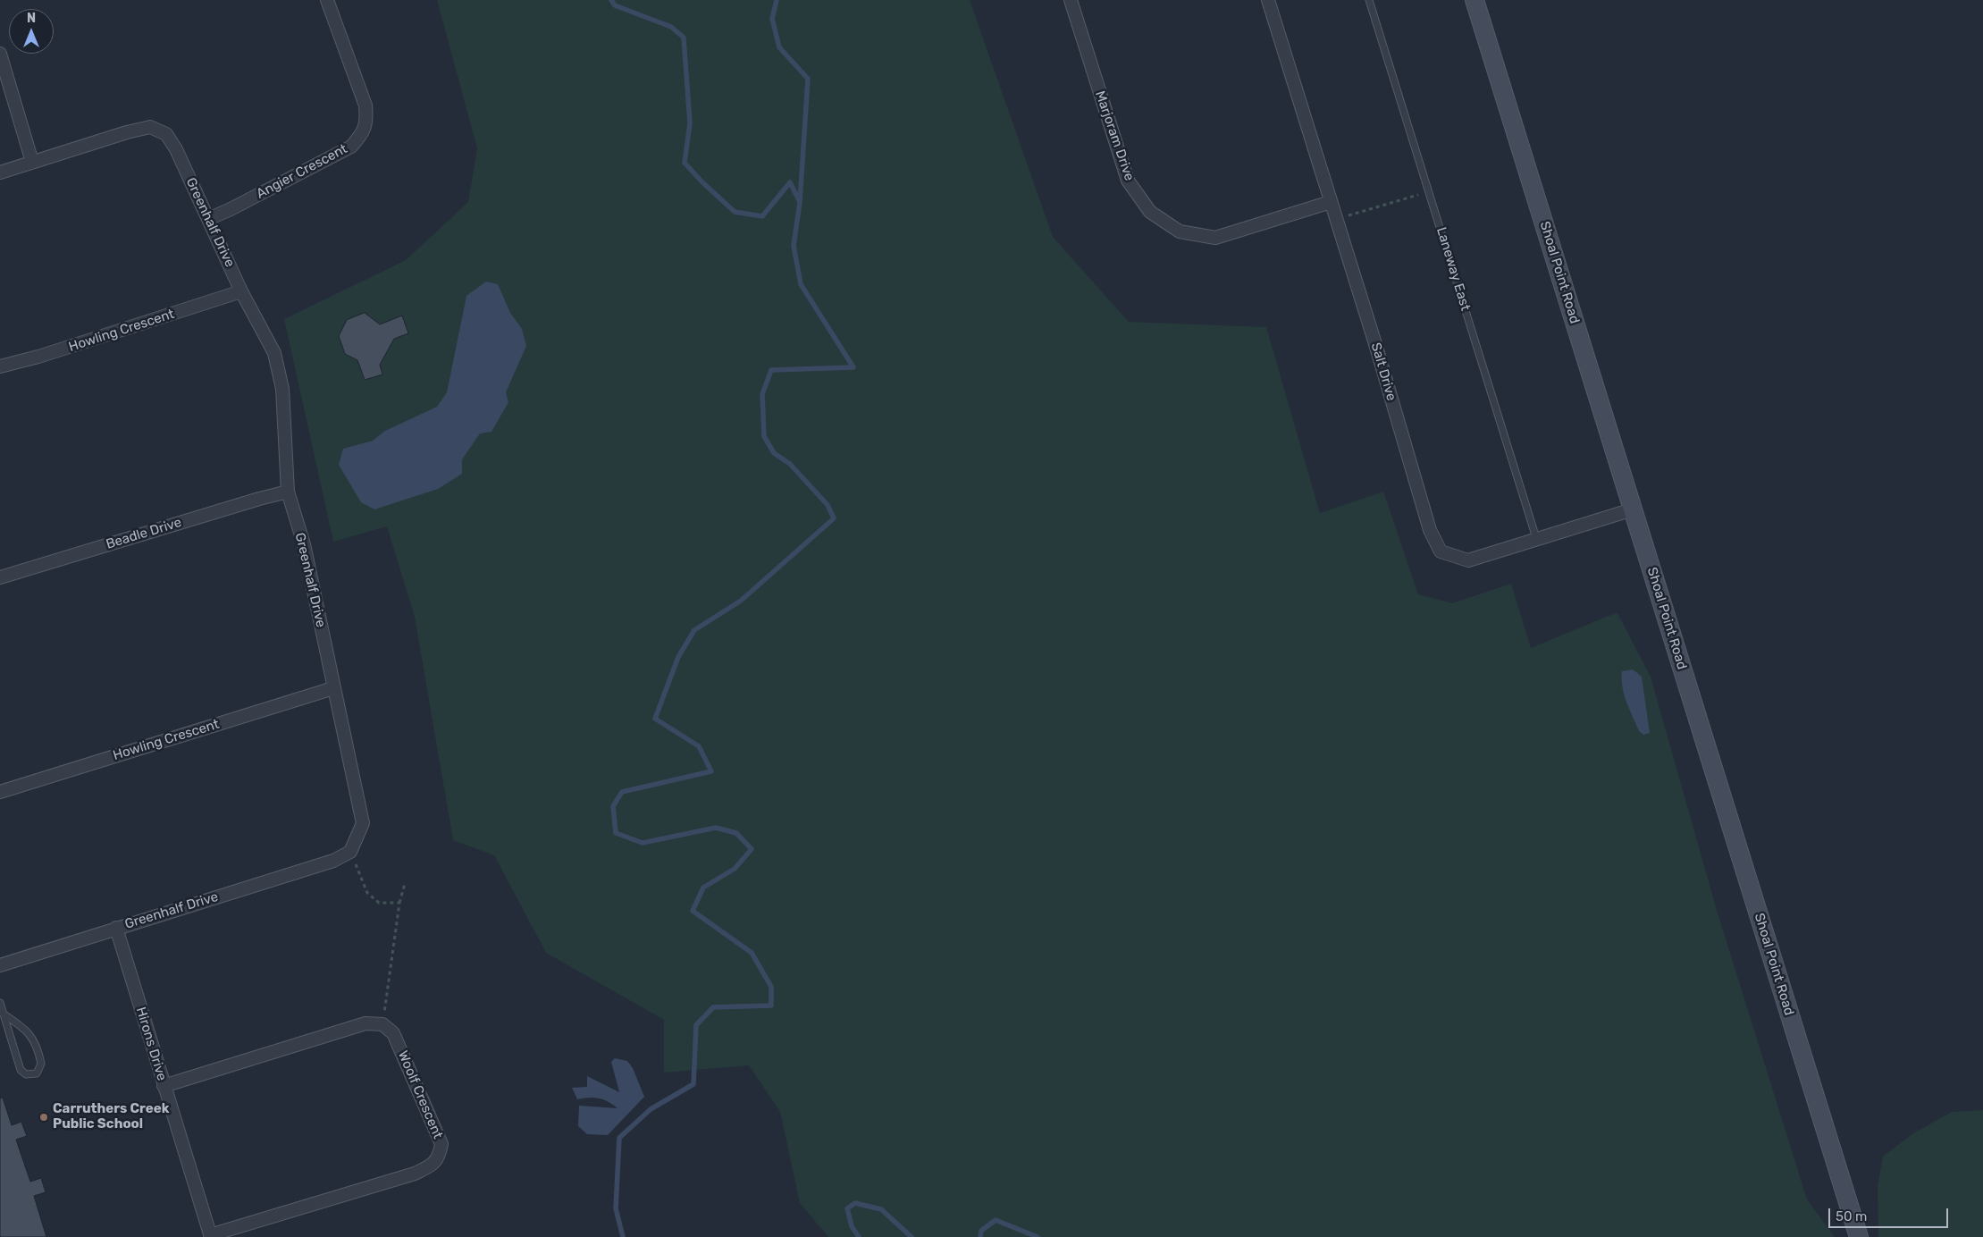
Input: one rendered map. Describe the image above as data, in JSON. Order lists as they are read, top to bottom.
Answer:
{
  "streets": {
    "street": [
      "Marjoram Drive",
      "Angier Crescent",
      "Greenhalf Drive",
      "Shoal Point Road",
      "Howling Crescent",
      "Salt Drive",
      "Beadle Drive",
      "Hirons Drive",
      "Woolf Crescent"
    ],
    "lane": ["Laneway East"]
  },
  "crossings": [
    ["Marjoram Drive", "Salt Drive"],
    ["Angier Crescent", "Greenhalf Drive"],
    ["Greenhalf Drive", "Howling Crescent"],
    ["Greenhalf Drive", "Beadle Drive"],
    ["Greenhalf Drive", "Hirons Drive"],
    ["Laneway East", "Salt Drive"],
    ["Shoal Point Road", "Salt Drive"],
    ["Hirons Drive", "Woolf Crescent"]
  ],
  "places": ["Carruthers Creek Public School"],
  "scale_bar": "50 m",
  "north": "top"
}
